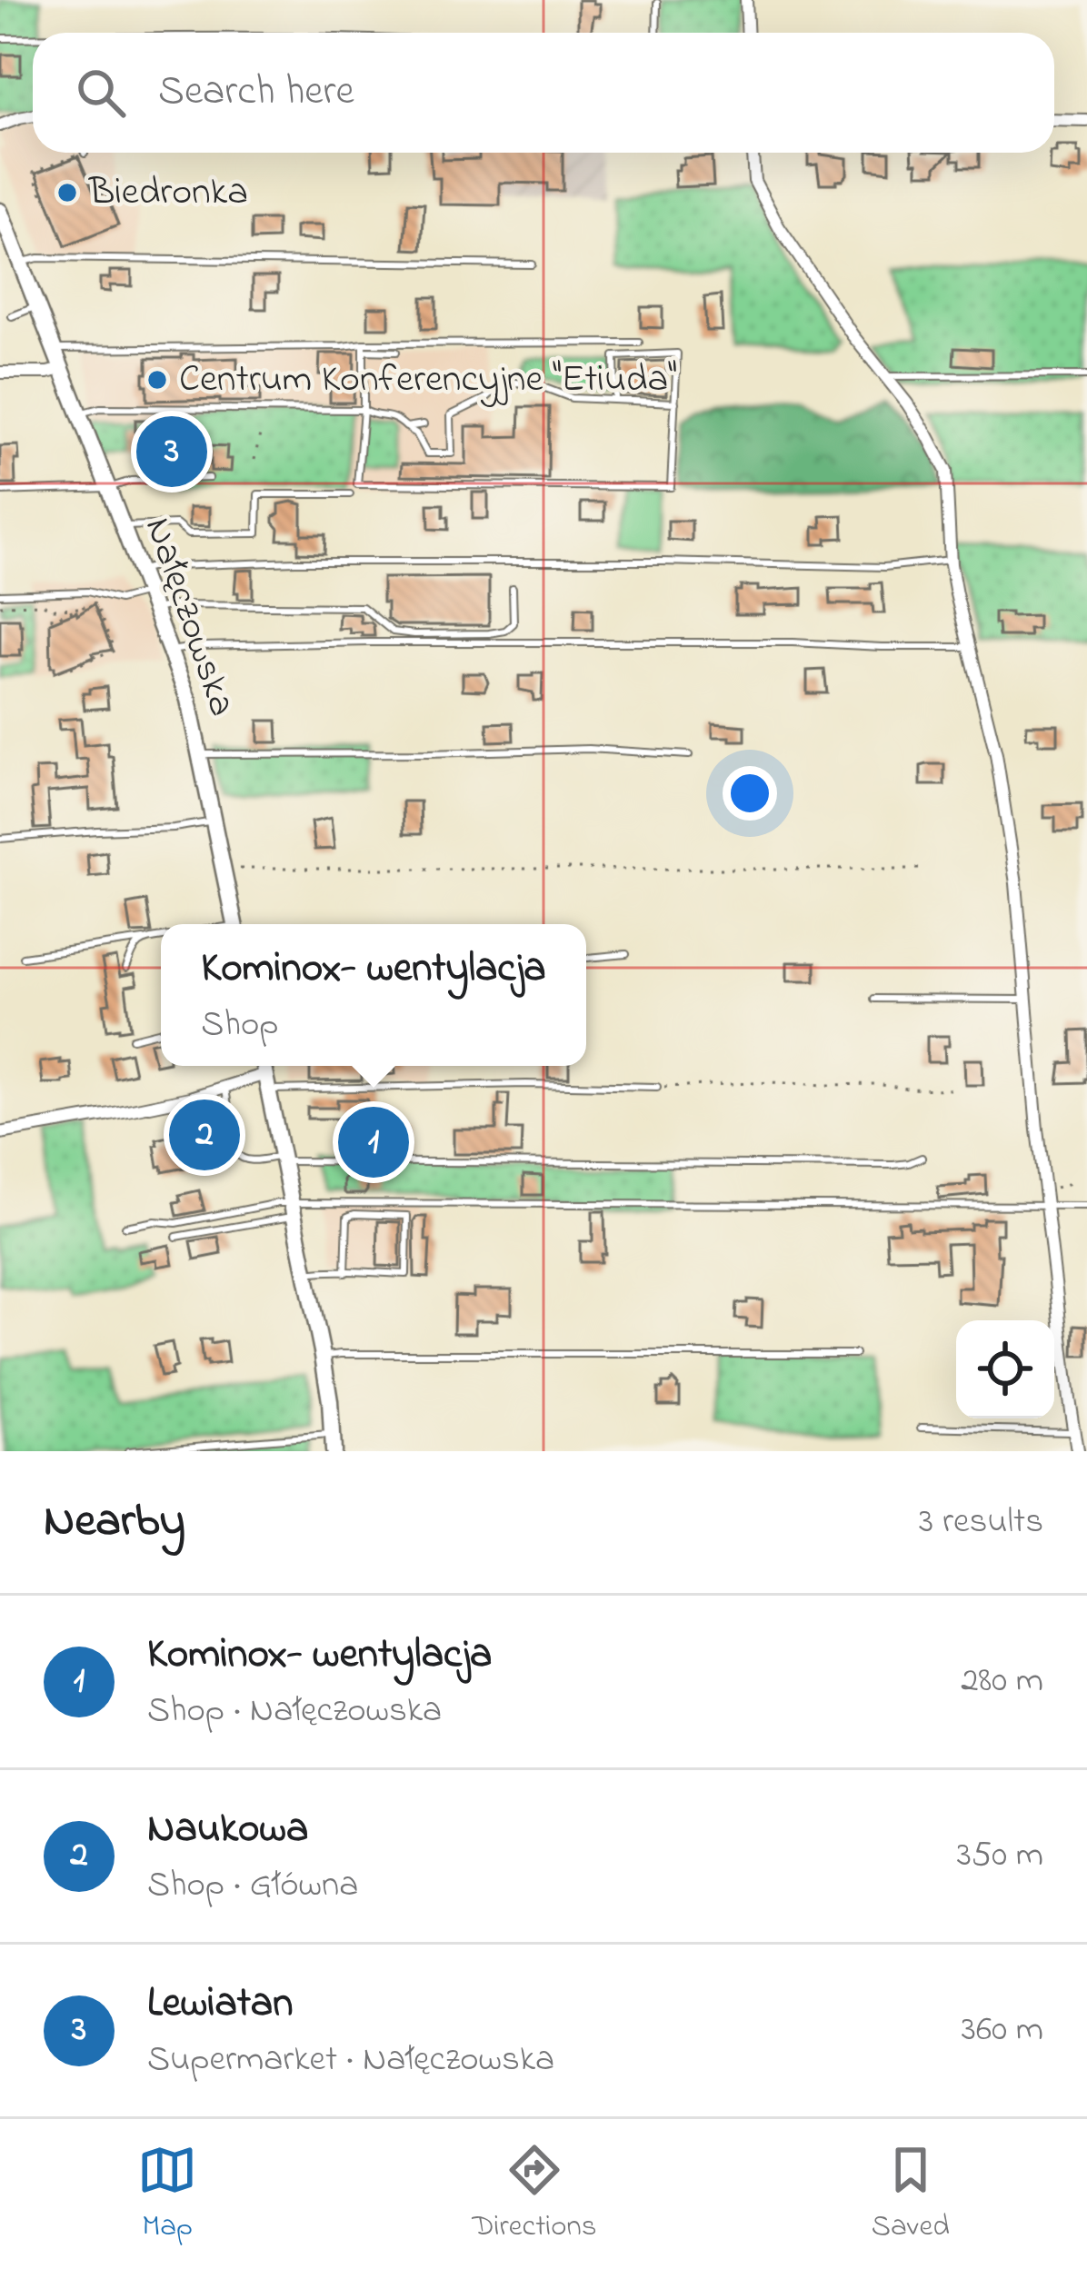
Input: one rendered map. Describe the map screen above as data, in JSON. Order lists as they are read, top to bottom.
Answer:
{
  "streets": {
    "main road": ["Nałęczowska"]
  },
  "places": ["Biedronka", "Centrum Konferencyjne \"Etiuda\""],
  "page": {
    "search": "Search here",
    "pins": ["3", "2", "1"],
    "popup": ["Kominox- wentylacja", "Shop"],
    "heading": ["Nearby", "3 results"],
    "list": [
      {
        "mark": "1",
        "name": "Kominox- wentylacja",
        "note": "Shop · Nałęczowska",
        "value": "280 m"
      },
      {
        "mark": "2",
        "name": "Naukowa",
        "note": "Shop · Główna",
        "value": "350 m"
      },
      {
        "mark": "3",
        "name": "Lewiatan",
        "note": "Supermarket · Nałęczowska",
        "value": "360 m"
      }
    ],
    "nav": ["Map", "Directions", "Saved"]
  }
}
